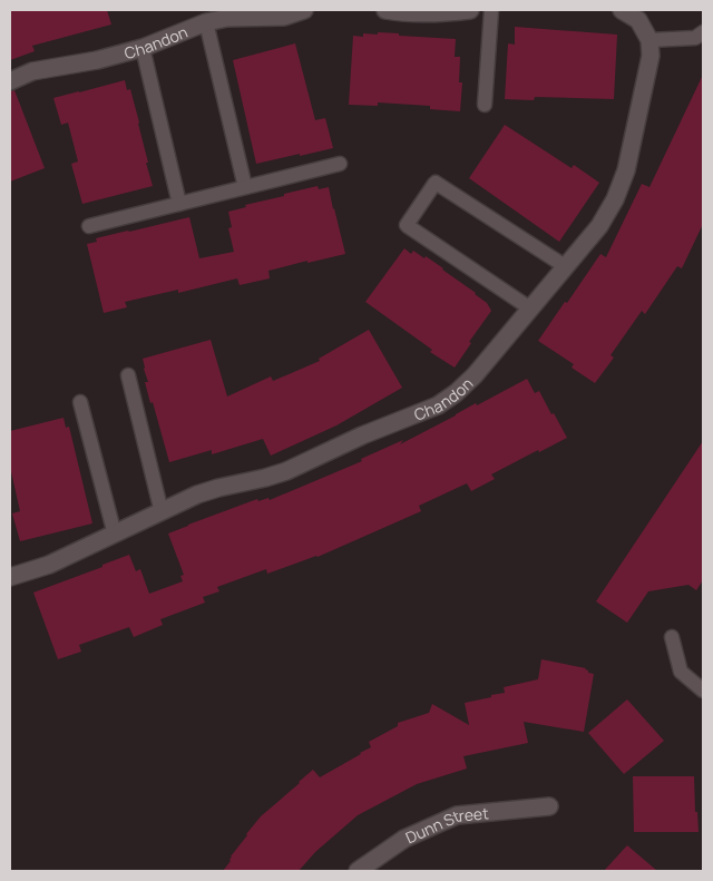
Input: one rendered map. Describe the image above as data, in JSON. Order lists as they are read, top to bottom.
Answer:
{
  "streets": {
    "street": ["Chandon", "Dunn Street"]
  }
}
